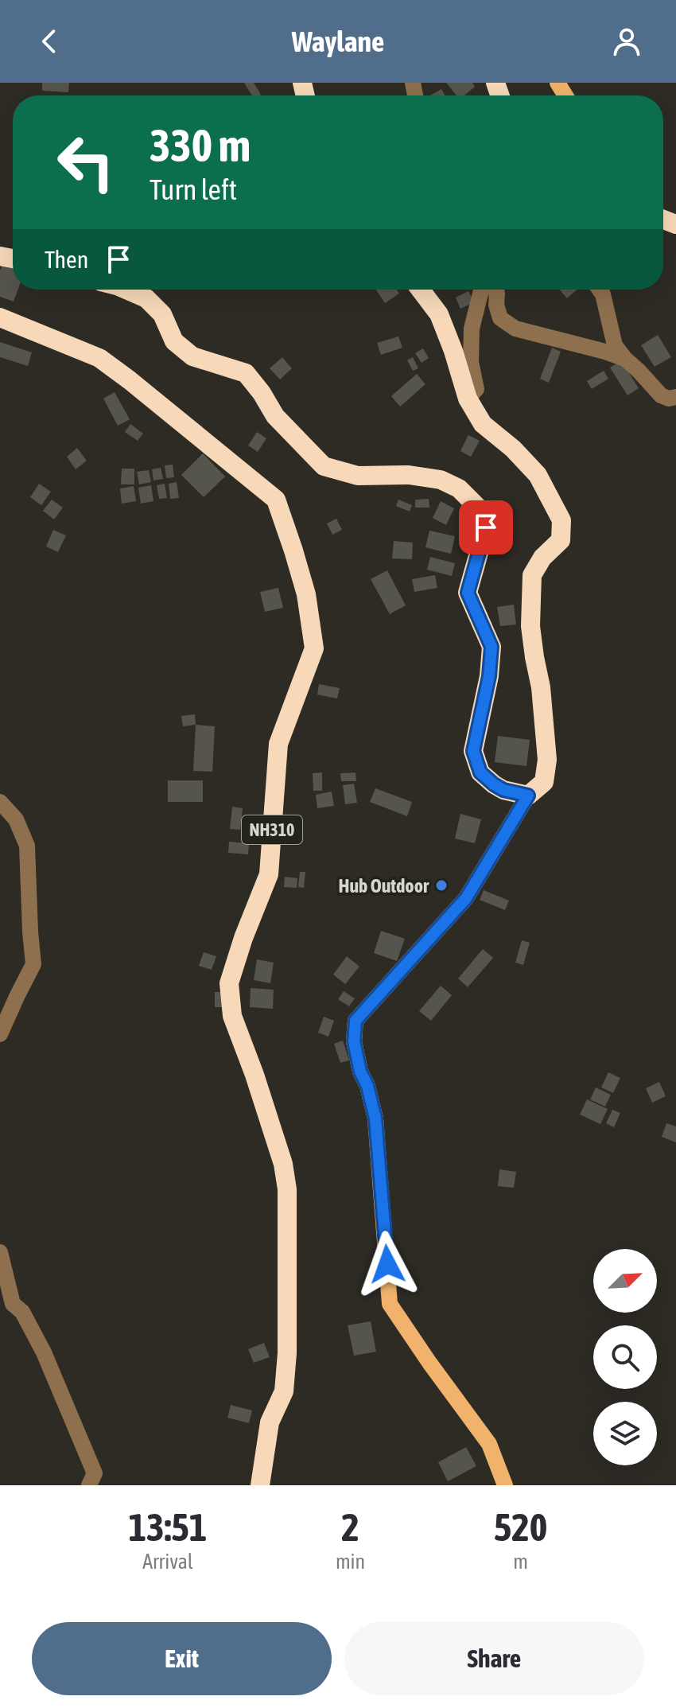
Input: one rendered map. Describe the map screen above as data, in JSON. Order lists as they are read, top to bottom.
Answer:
{
  "streets": {
    "highway": ["NH310"]
  },
  "places": ["Hub Outdoor"],
  "north": "top right",
  "page": {
    "header": "Waylane",
    "turn": ["330 m", "Turn left"],
    "then": "Then",
    "eta": [
      "13:51",
      "Arrival",
      "2",
      "min",
      "520",
      "m"
    ],
    "buttons": ["Exit", "Share"]
  }
}
